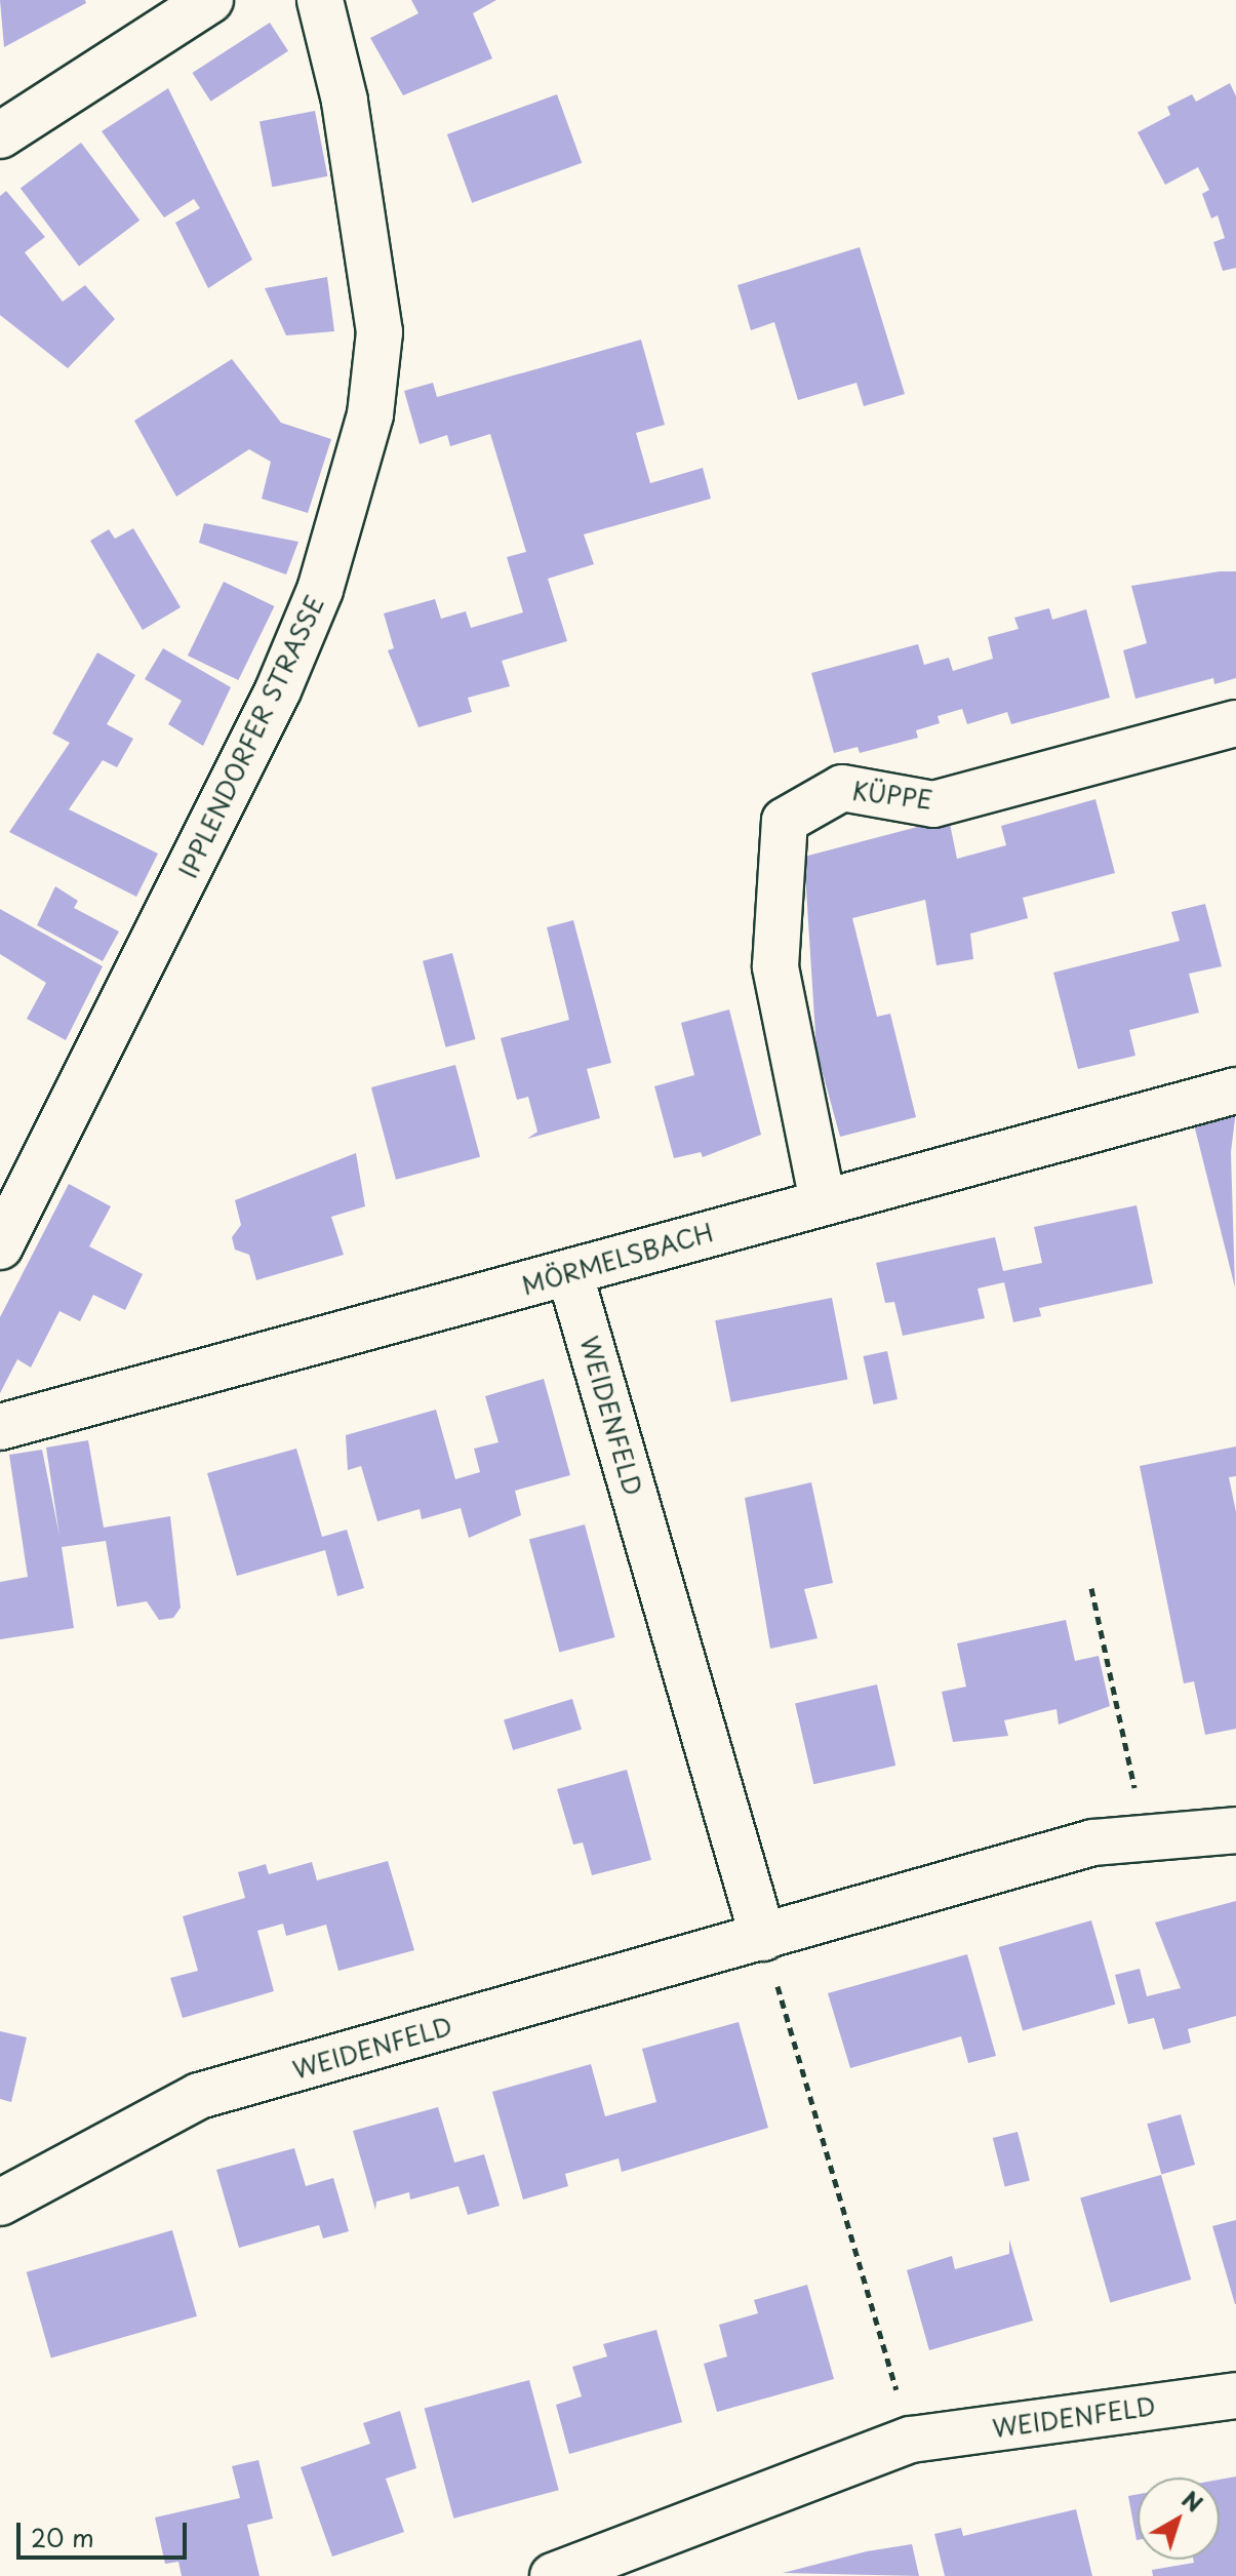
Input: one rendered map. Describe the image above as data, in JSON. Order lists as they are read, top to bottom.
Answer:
{
  "streets": {
    "street": [
      "IPPLENDORFER STRASSE",
      "KÜPPE",
      "MÖRMELSBACH",
      "WEIDENFELD"
    ]
  },
  "crossings": [
    ["KÜPPE", "MÖRMELSBACH"],
    ["MÖRMELSBACH", "WEIDENFELD"]
  ],
  "scale_bar": "20 m",
  "north": "top right"
}
